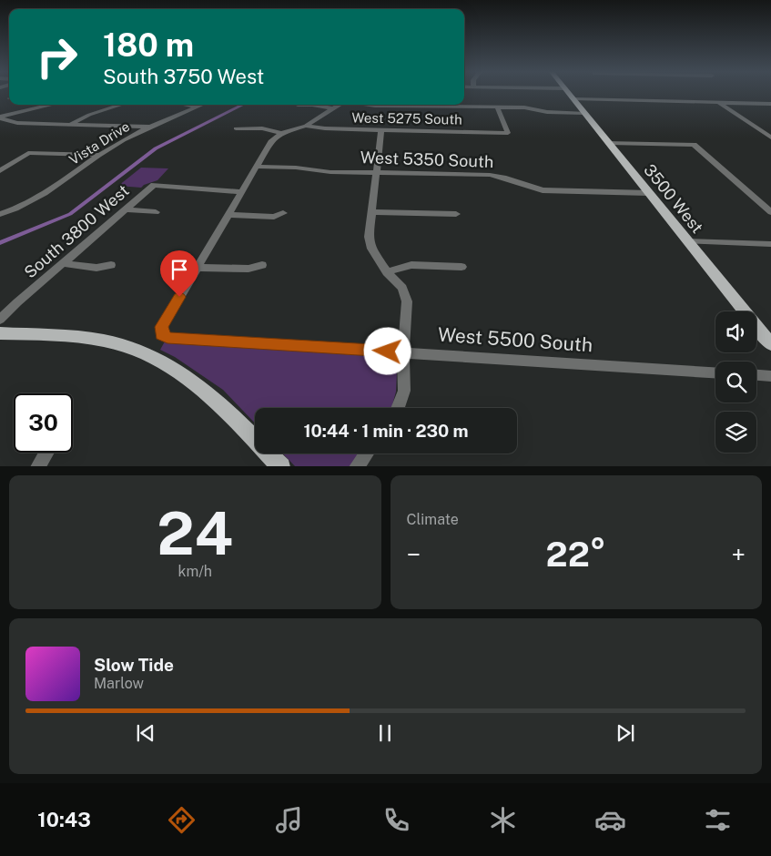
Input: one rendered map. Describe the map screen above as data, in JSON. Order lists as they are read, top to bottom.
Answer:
{
  "streets": {
    "main road": ["3500 West"],
    "street": [
      "West 5275 South",
      "Vista Drive",
      "West 5350 South",
      "South 3800 West",
      "West 5500 South"
    ]
  },
  "crossings": [
    ["West 5350 South", "3500 West"]
  ],
  "page": {
    "turn": ["180 m", "South 3750 West"],
    "limit": "30",
    "trip": "10:44 · 1 min · 230 m",
    "tile": [
      ["24", "km/h"],
      "Climate"
    ],
    "heat": ["−", "22°", "+"],
    "song": ["Slow Tide", "Marlow"],
    "tabs": "10:43"
  }
}
